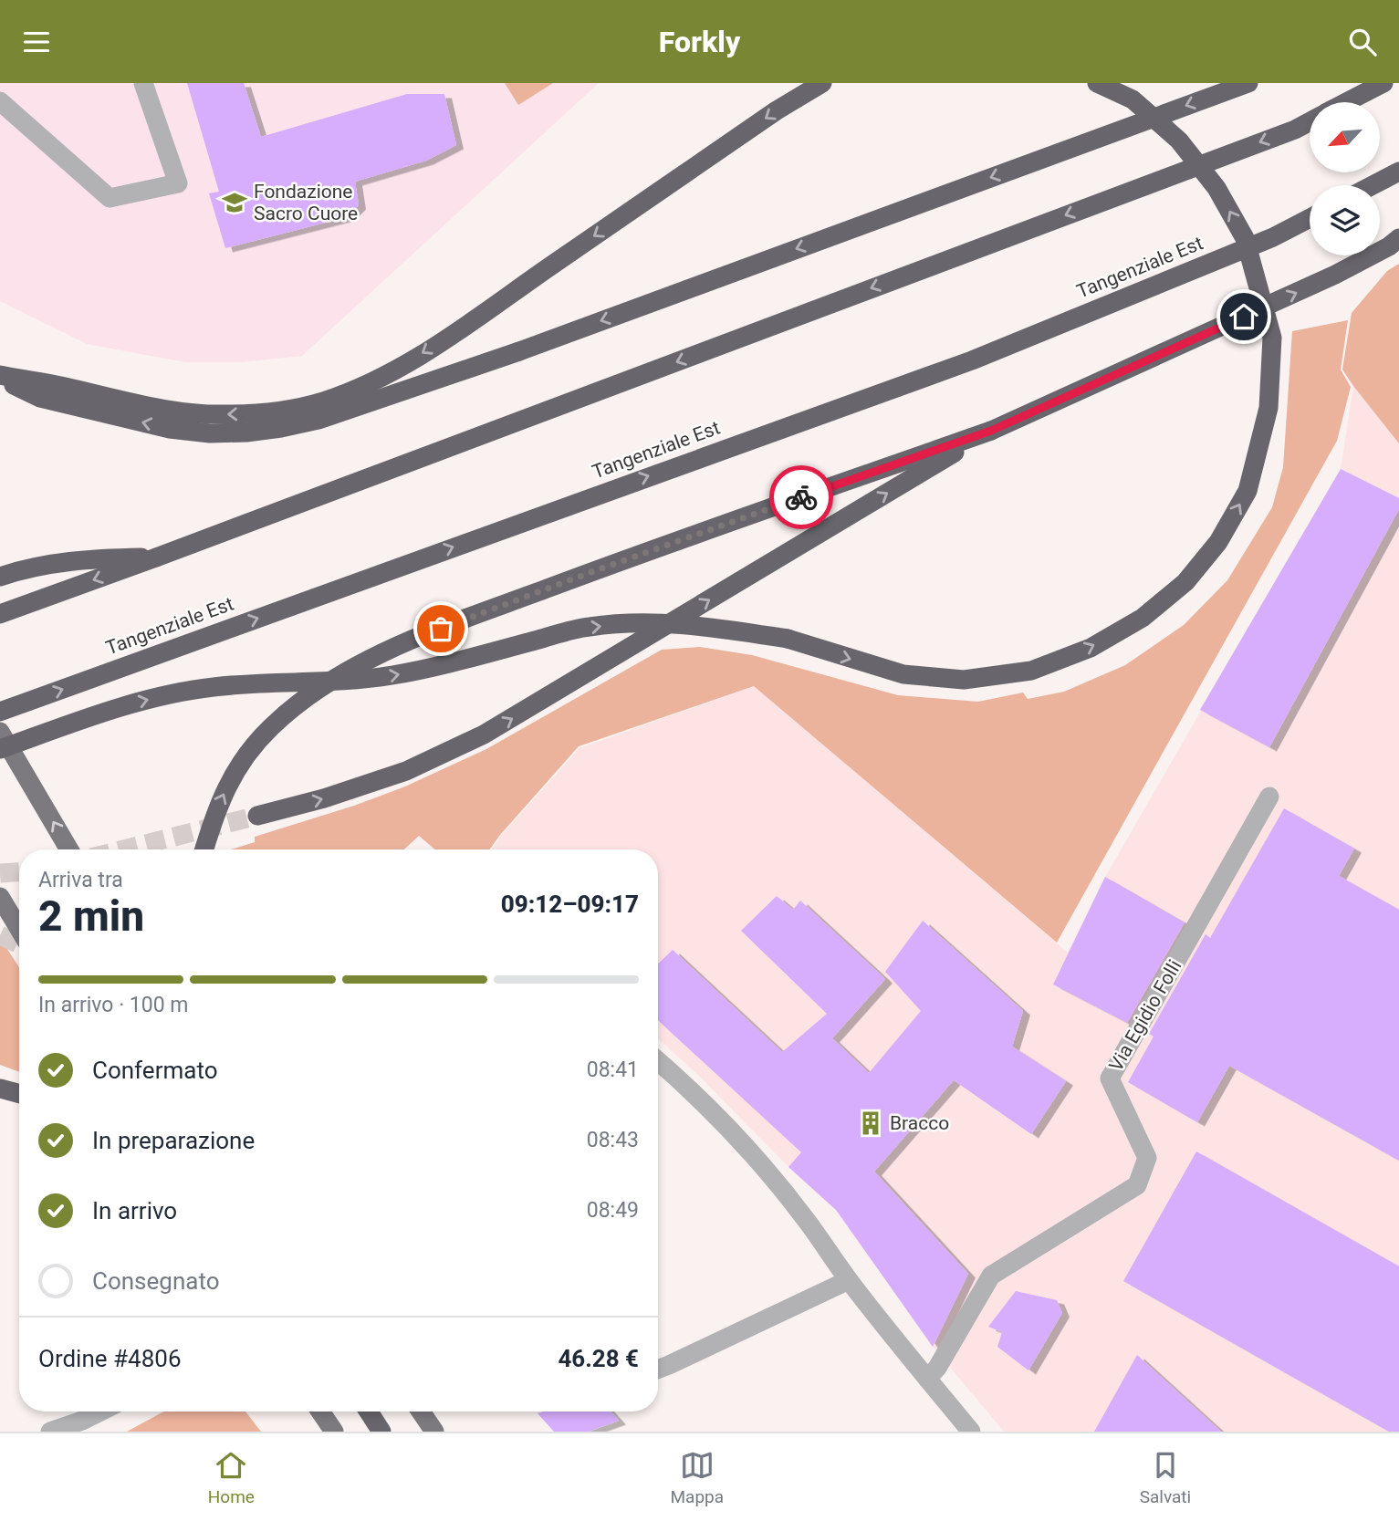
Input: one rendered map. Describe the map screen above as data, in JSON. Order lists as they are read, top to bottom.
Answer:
{
  "streets": {
    "highway": ["Tangenziale Est"],
    "street": ["Via Egidio Folli"]
  },
  "places": {
    "school or university": ["Fondazione Sacro Cuore"],
    "building": ["Bracco"]
  },
  "north": "bottom left",
  "page": {
    "header": "Forkly",
    "heading": ["2 min", "Arriva tra", "09:12–09:17"],
    "panel": ["Ordine #4806", "46.28 €"],
    "bar": "In arrivo · 100 m",
    "list": [
      ["Confermato", "08:41"],
      ["In preparazione", "08:43"],
      ["In arrivo", "08:49"],
      "Consegnato"
    ],
    "tabs": ["Home", "Mappa", "Salvati"]
  }
}
